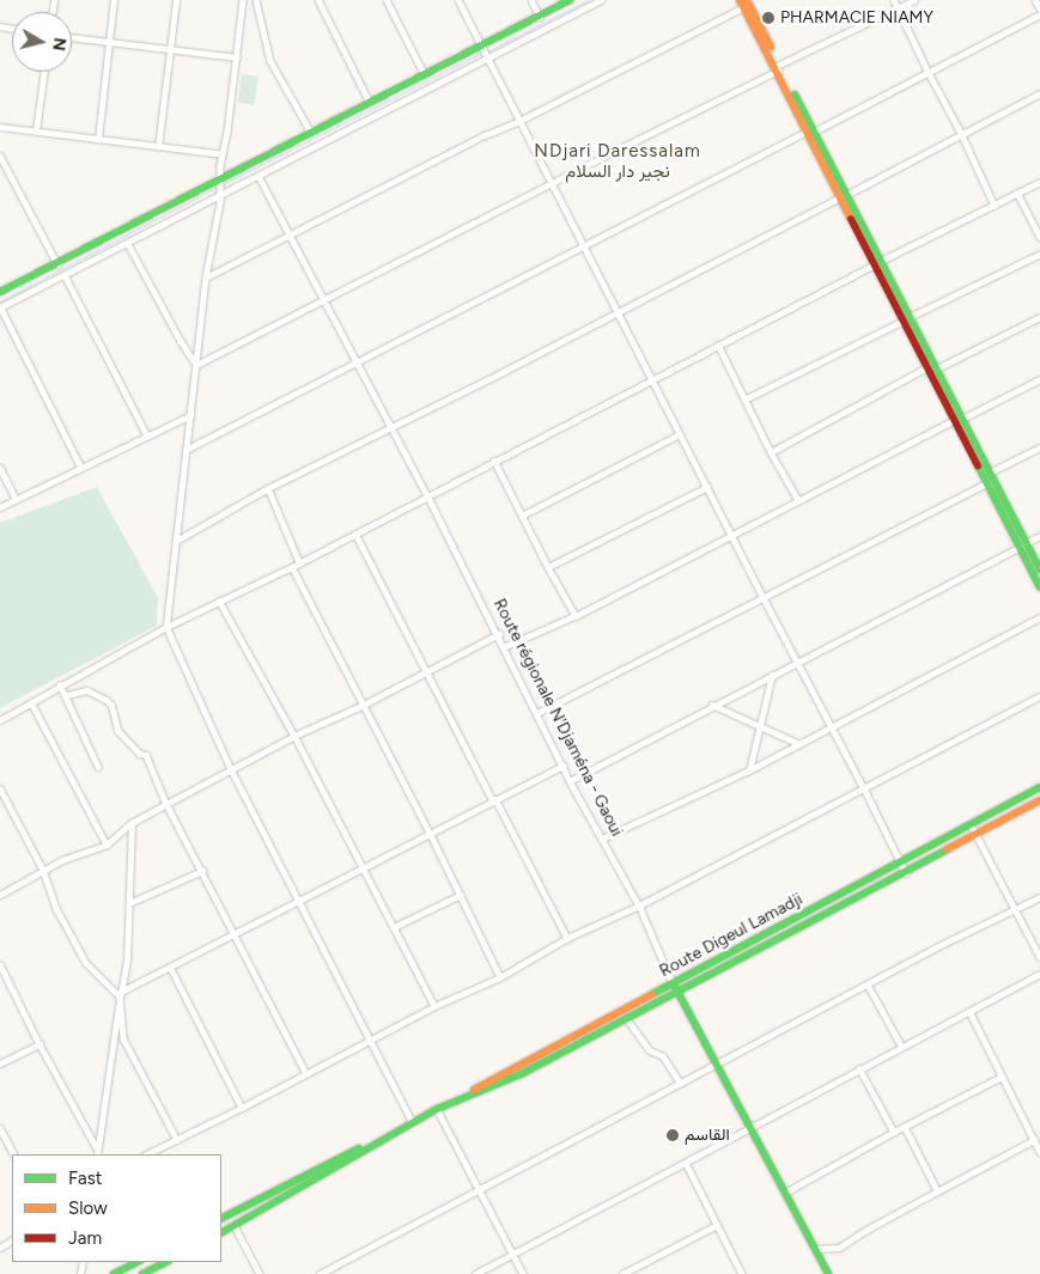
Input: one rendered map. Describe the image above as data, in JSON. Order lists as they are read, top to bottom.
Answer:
{
  "streets": {
    "street": ["Route régionale N'Djaména - Gaoui", "Route Digeul Lamadji"]
  },
  "crossings": [
    ["Route régionale N'Djaména - Gaoui", "Route Digeul Lamadji"]
  ],
  "districts": ["NDjari Daressalam نجير دار السلام"],
  "places": ["PHARMACIE NIAMY", "القاسم"],
  "legend": ["Fast", "Slow", "Jam"],
  "north": "right"
}
